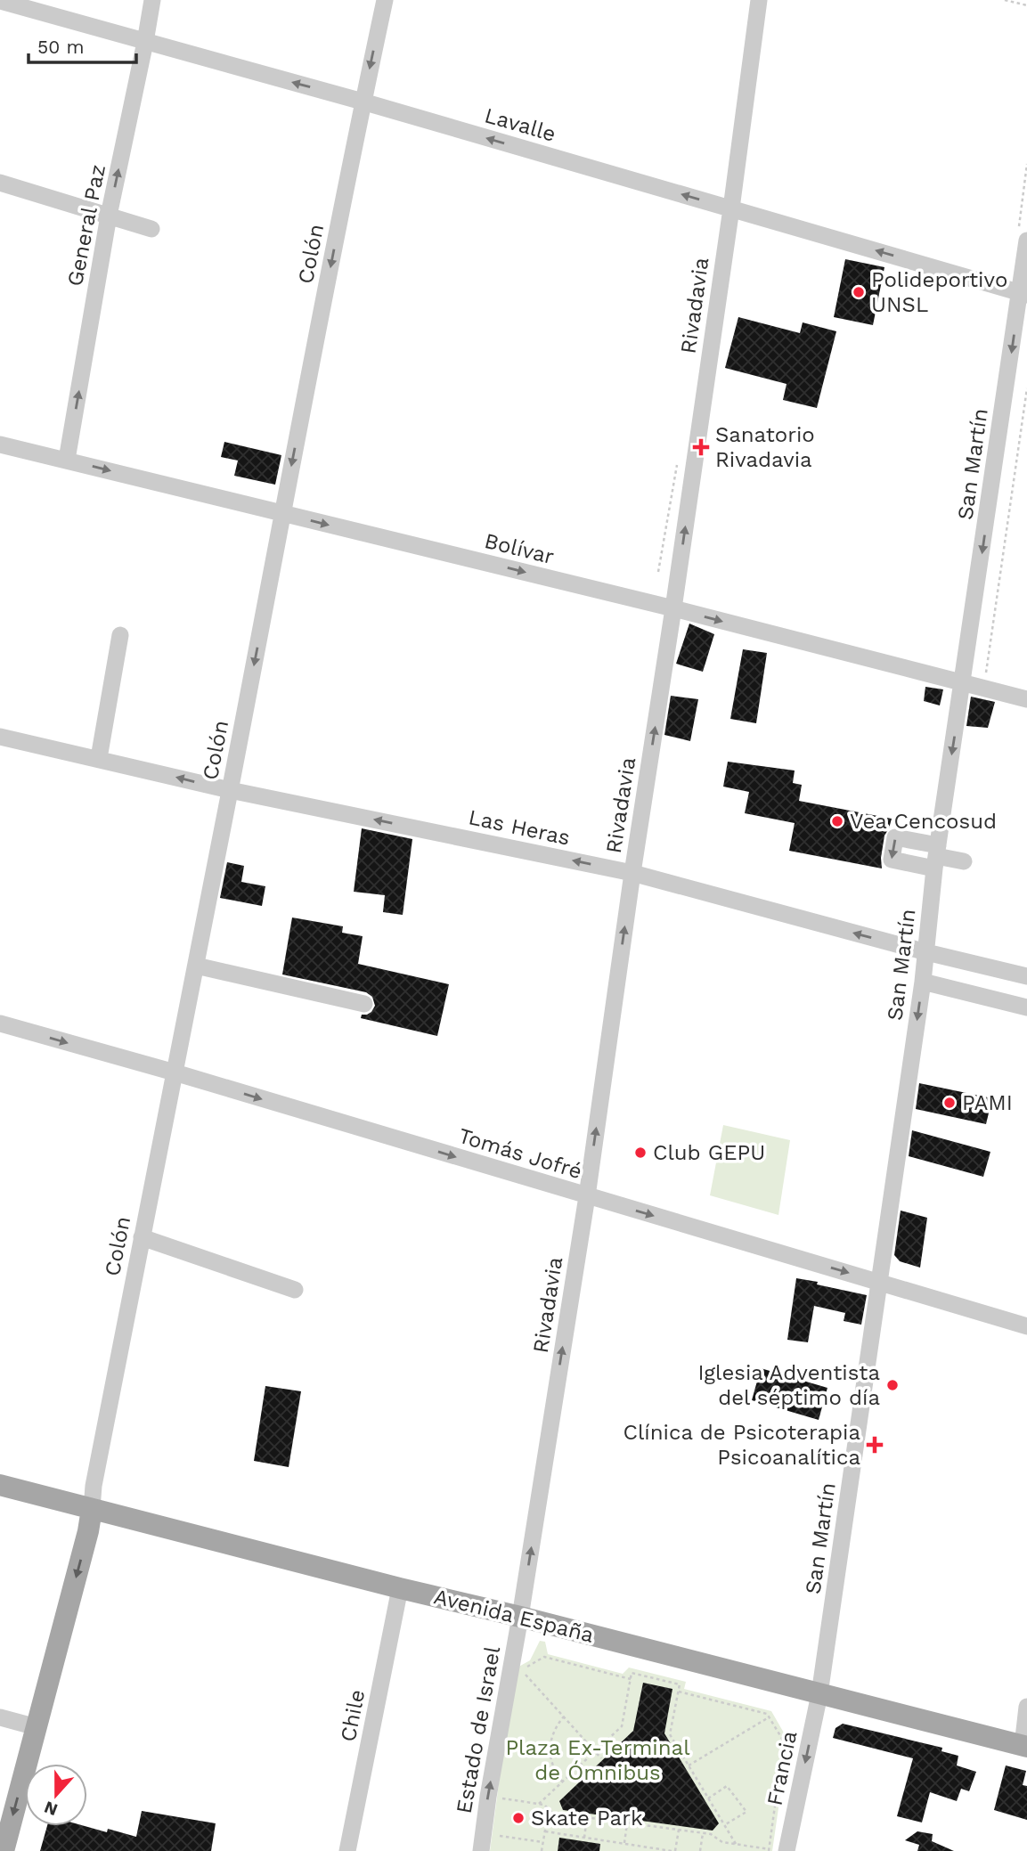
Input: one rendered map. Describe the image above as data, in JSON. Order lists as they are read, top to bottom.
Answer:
{
  "streets": {
    "main road": ["Avenida España"],
    "street": [
      "Lavalle",
      "General Paz",
      "Colón",
      "Rivadavia",
      "San Martín",
      "Bolívar",
      "Las Heras",
      "Tomás Jofré",
      "Chile",
      "Estado de Israel",
      "Francia"
    ]
  },
  "crossings": [
    ["Lavalle", "General Paz"],
    ["Lavalle", "Colón"],
    ["Lavalle", "Rivadavia"],
    ["Lavalle", "San Martín"],
    ["General Paz", "Bolívar"],
    ["Colón", "Bolívar"],
    ["Colón", "Las Heras"],
    ["Colón", "Tomás Jofré"],
    ["Colón", "Avenida España"],
    ["Rivadavia", "Bolívar"],
    ["Rivadavia", "Las Heras"],
    ["Rivadavia", "Tomás Jofré"],
    ["Rivadavia", "Avenida España"],
    ["Rivadavia", "Estado de Israel"],
    ["San Martín", "Bolívar"],
    ["San Martín", "Las Heras"],
    ["San Martín", "Tomás Jofré"],
    ["San Martín", "Avenida España"],
    ["San Martín", "Francia"],
    ["Avenida España", "Chile"],
    ["Avenida España", "Estado de Israel"],
    ["Avenida España", "Francia"]
  ],
  "one_way": [
    "Lavalle",
    "General Paz",
    "Colón",
    "Rivadavia",
    "San Martín",
    "Bolívar",
    "Las Heras",
    "Tomás Jofré",
    "Estado de Israel",
    "Francia"
  ],
  "parks": ["Plaza Ex-Terminal de Ómnibus"],
  "places": {
    "other": [
      "Polideportivo UNSL",
      "Vea Cencosud",
      "PAMI",
      "Club GEPU",
      "Iglesia Adventista del séptimo día",
      "Skate Park"
    ],
    "health": ["Sanatorio Rivadavia", "Clínica de Psicoterapia Psicoanalítica"]
  },
  "scale_bar": "50 m",
  "north": "bottom"
}
